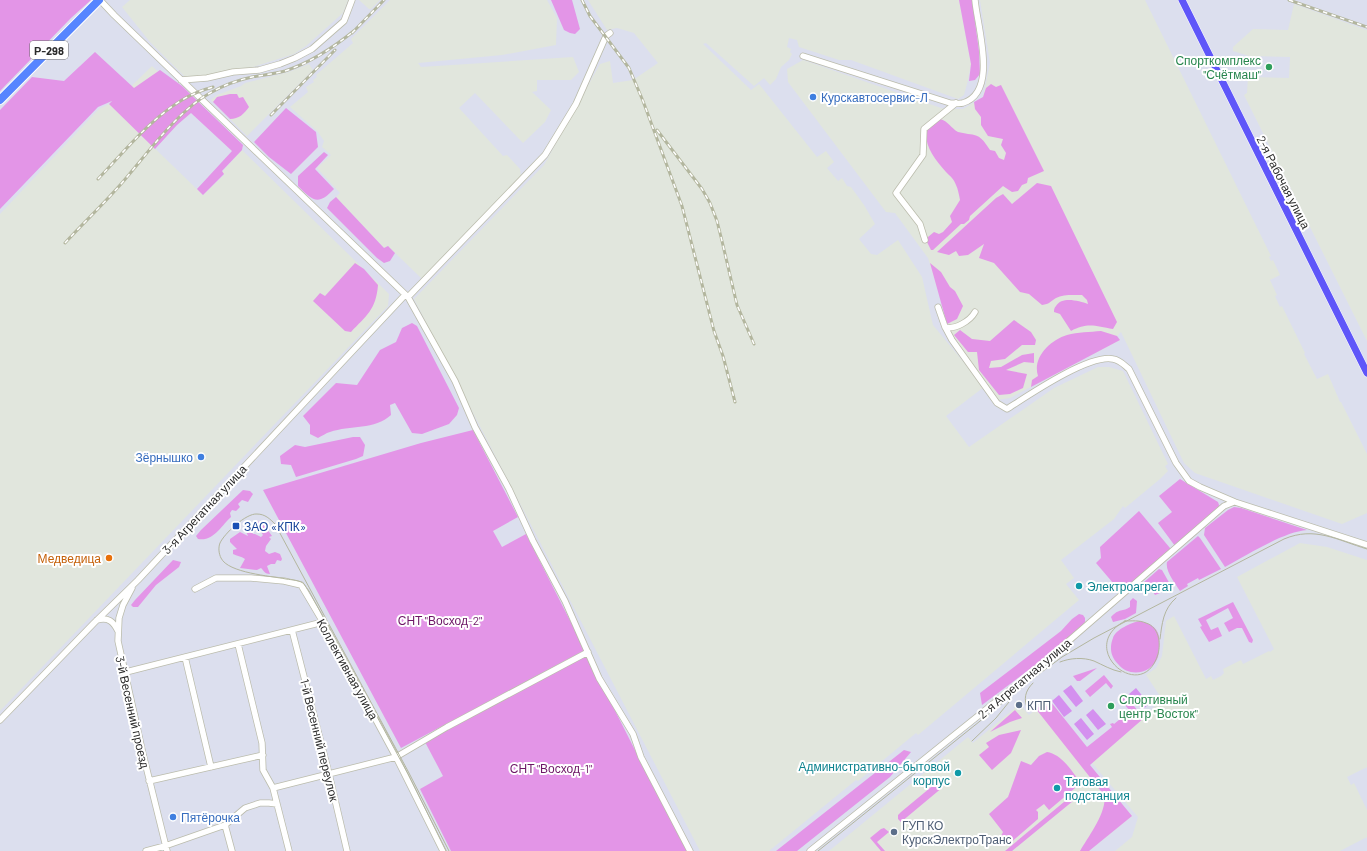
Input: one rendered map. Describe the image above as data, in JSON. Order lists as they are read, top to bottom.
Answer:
{
  "streets": {
    "highway": ["Р-298"],
    "main road": ["2-я Рабочая улица"],
    "street": [
      "3-я Агрегатная улица",
      "Коллективная улица",
      "2-я Агрегатная улица",
      "3-й Весенний проезд",
      "1-й Весенний переулок"
    ]
  },
  "crossings": [
    ["3-я Агрегатная улица", "3-й Весенний проезд"]
  ],
  "parks": ["СНТ \"Восход-2\"", "СНТ \"Восход-1\""],
  "places": {
    "other": [
      "Спорткомплекс \"Счётмаш\"",
      "Курскавтосервис-Л",
      "Зёрнышко",
      "Медведица",
      "Электроагрегат",
      "КПП",
      "Спортивный центр \"Восток\"",
      "Административно-бытовой корпус",
      "Тяговая подстанция",
      "Пятёрочка",
      "ГУП КО КурскЭлектроТранс"
    ],
    "transit": ["ЗАО «КПК»"]
  }
}
